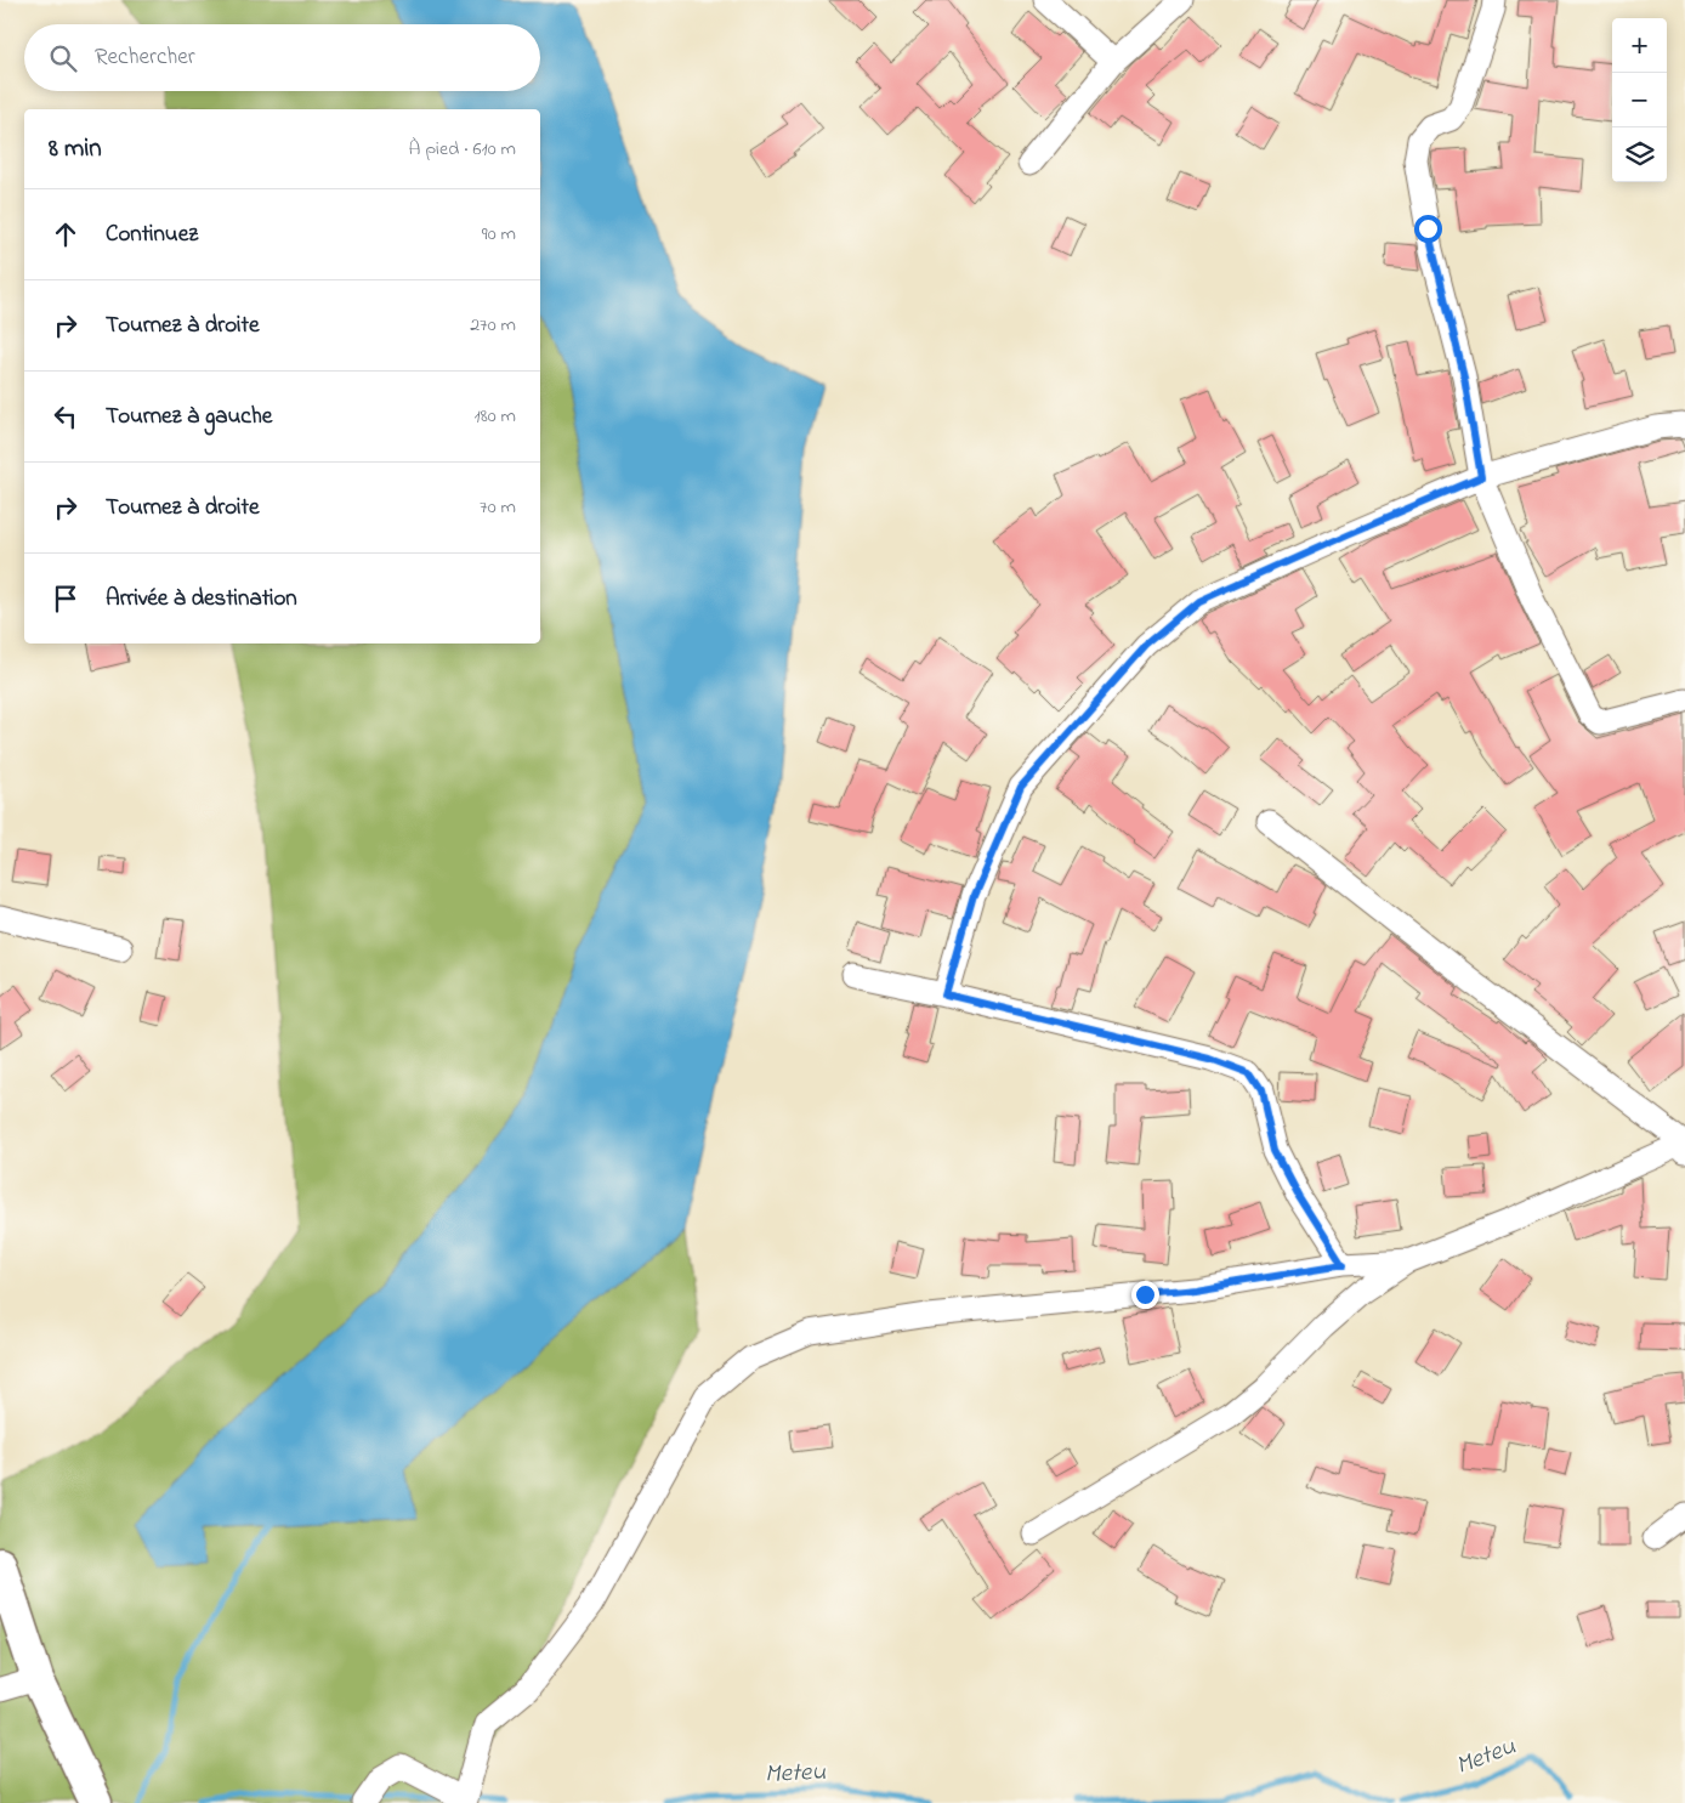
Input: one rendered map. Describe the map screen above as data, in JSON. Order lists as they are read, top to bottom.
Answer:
{
  "water": ["Meteu"],
  "page": {
    "map_buttons": ["+", "−"],
    "search": "Rechercher",
    "heading": ["8 min", "À pied · 610 m"],
    "list": [
      ["Continuez", "90 m"],
      ["Tournez à droite", "270 m"],
      ["Tournez à gauche", "180 m"],
      ["Tournez à droite", "70 m"],
      "Arrivée à destination"
    ]
  }
}
